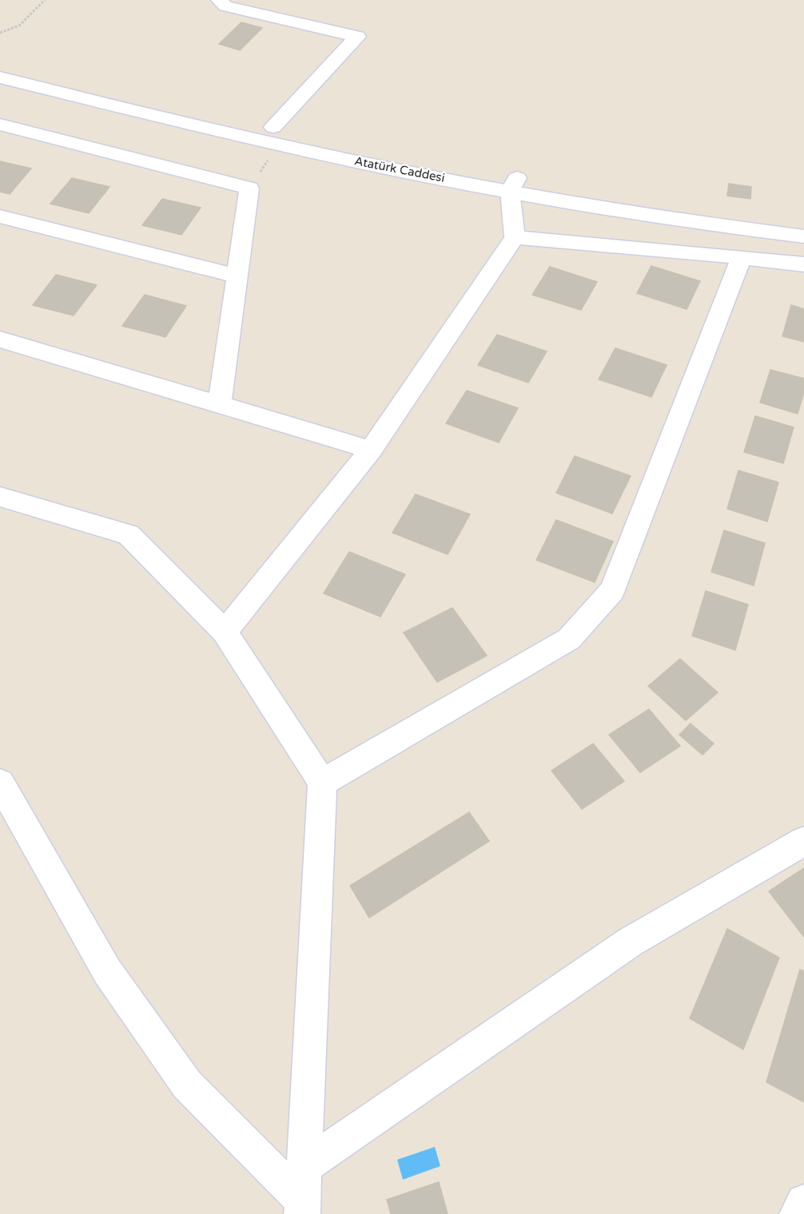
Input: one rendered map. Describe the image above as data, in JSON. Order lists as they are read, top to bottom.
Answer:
{
  "streets": {
    "street": ["Atatürk Caddesi"]
  }
}
